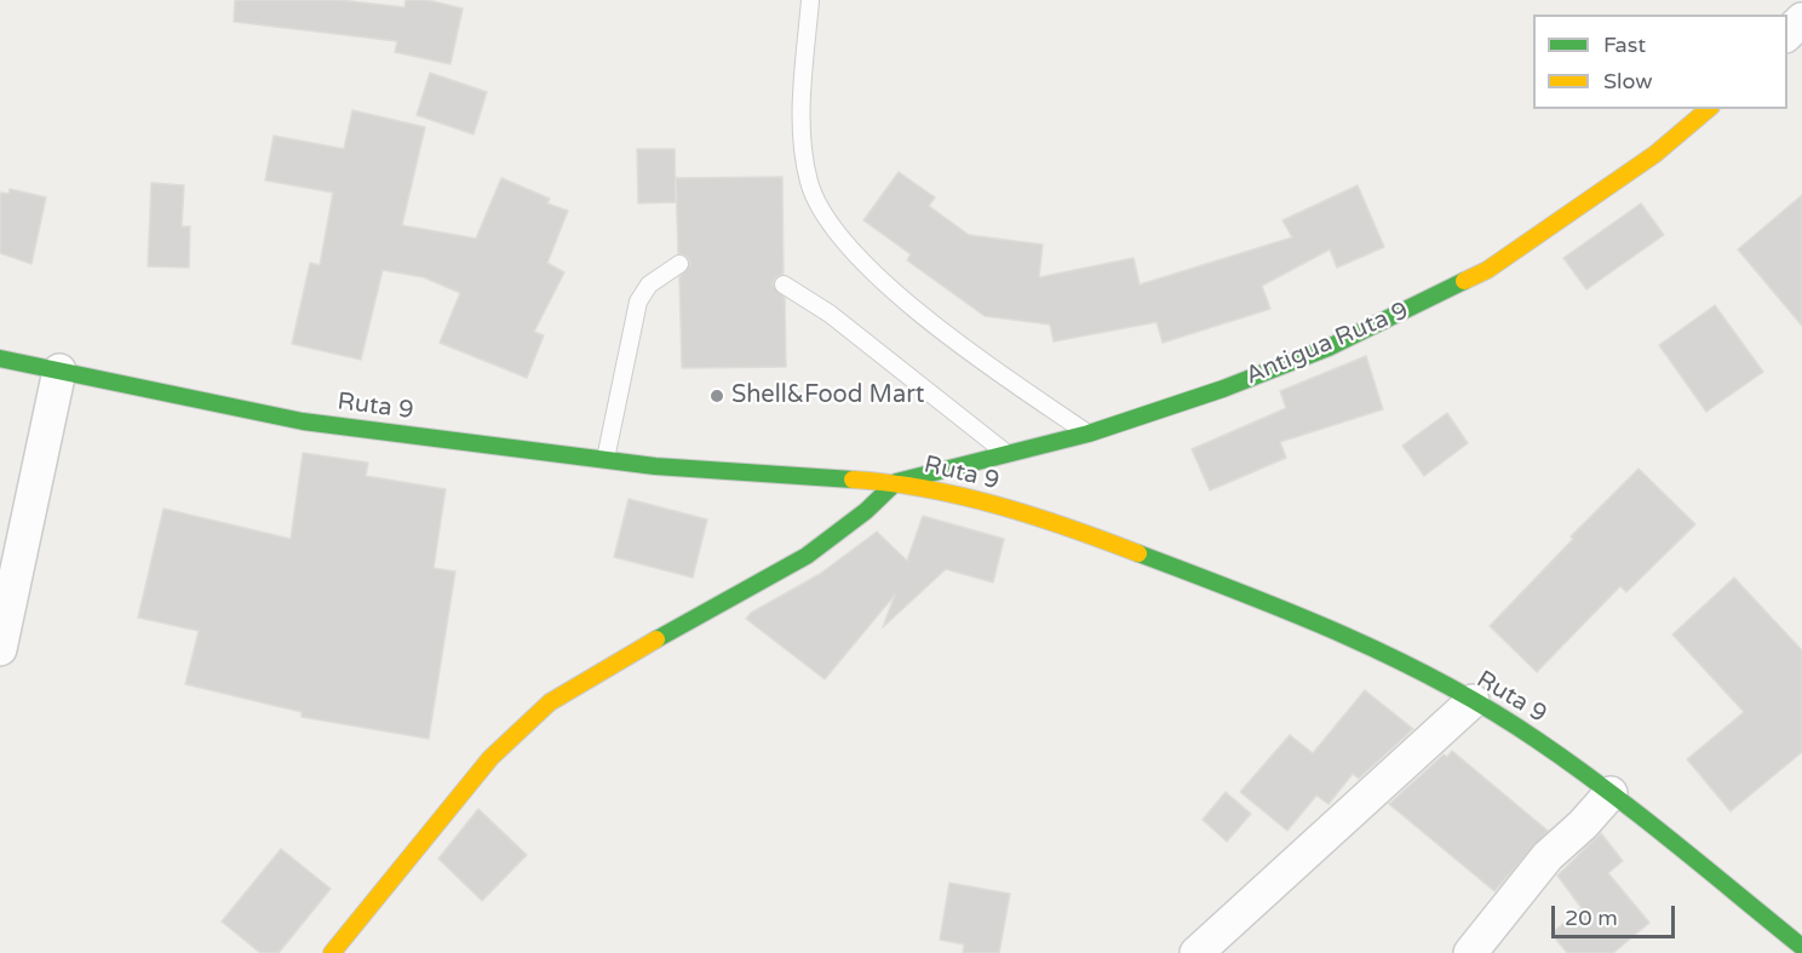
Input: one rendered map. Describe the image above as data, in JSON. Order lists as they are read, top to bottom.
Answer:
{
  "streets": {
    "main road": ["Antigua Ruta 9", "Ruta 9"]
  },
  "crossings": [
    ["Antigua Ruta 9", "Ruta 9"]
  ],
  "places": ["Shell&Food Mart"],
  "legend": ["Fast", "Slow"],
  "scale_bar": "20 m"
}
